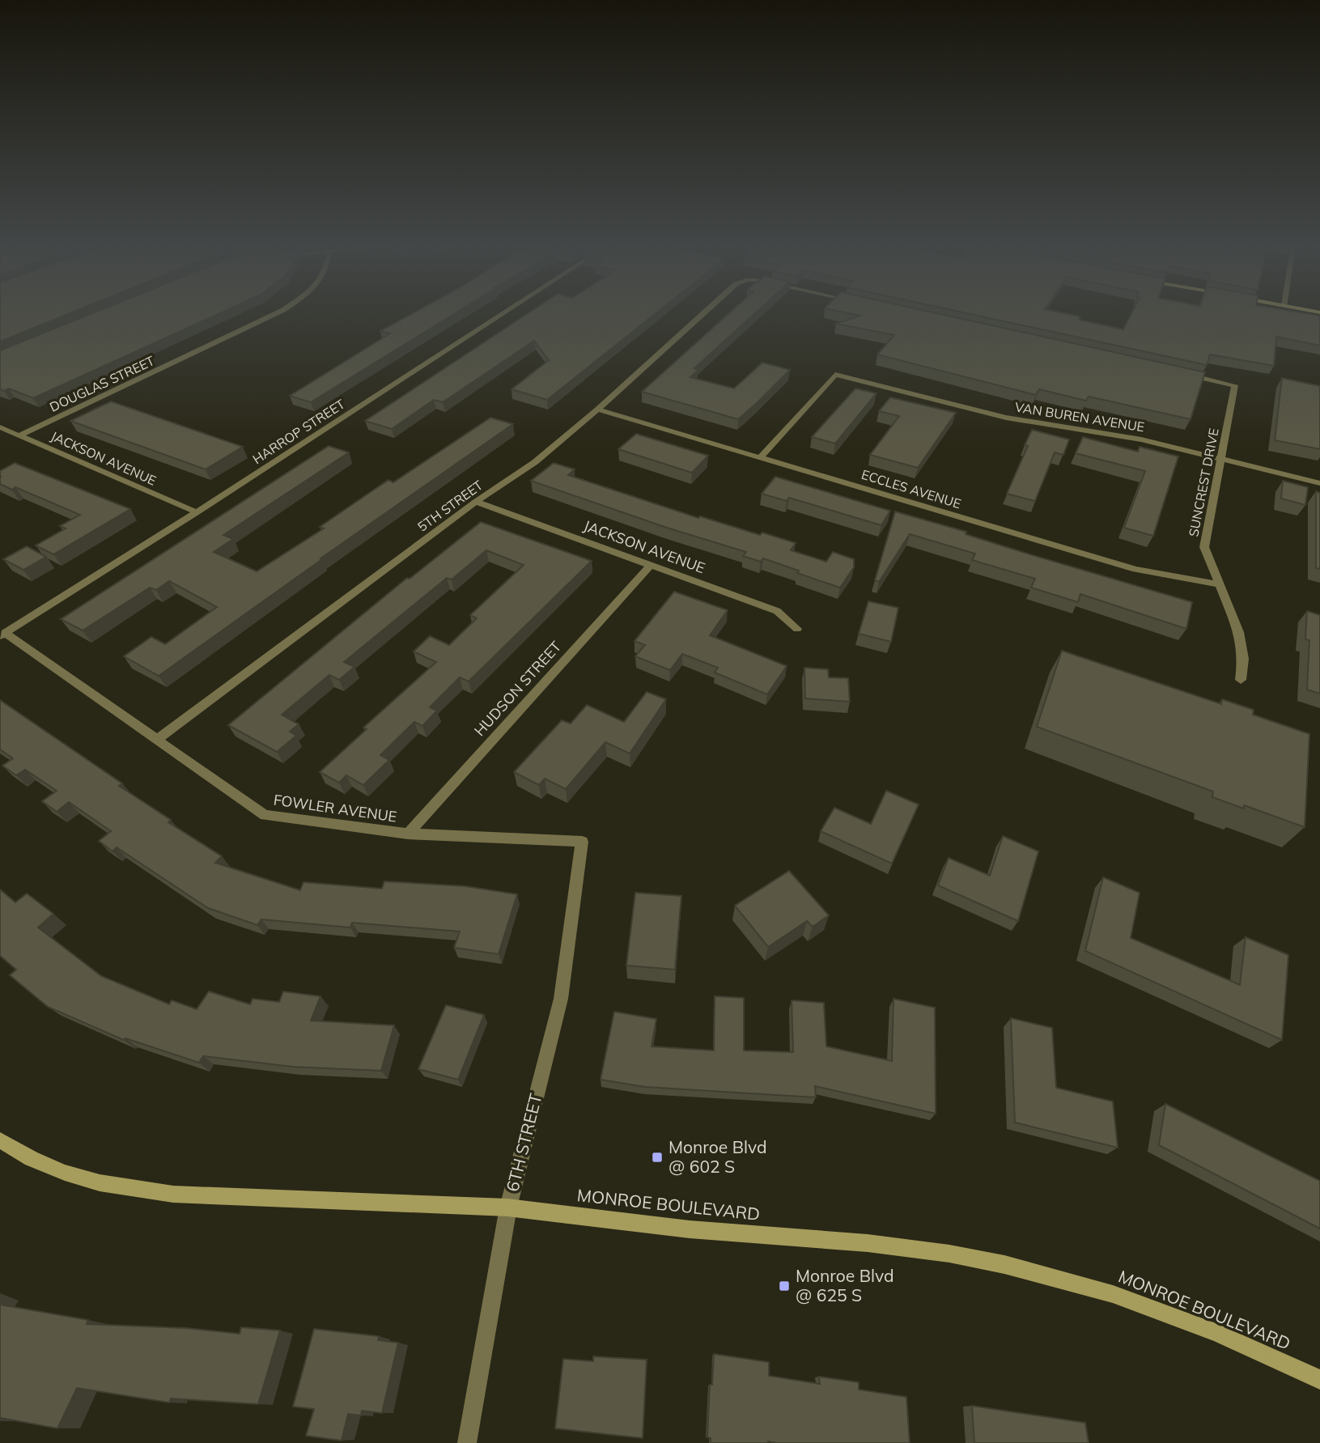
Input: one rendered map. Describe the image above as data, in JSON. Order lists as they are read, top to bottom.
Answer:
{
  "streets": {
    "main road": ["MONROE BOULEVARD"],
    "street": [
      "DOUGLAS STREET",
      "VAN BUREN AVENUE",
      "HARROP STREET",
      "JACKSON AVENUE",
      "SUNCREST DRIVE",
      "ECCLES AVENUE",
      "5TH STREET",
      "HUDSON STREET",
      "FOWLER AVENUE",
      "6TH STREET"
    ]
  },
  "crossings": [
    ["DOUGLAS STREET", "JACKSON AVENUE"],
    ["VAN BUREN AVENUE", "SUNCREST DRIVE"],
    ["VAN BUREN AVENUE", "ECCLES AVENUE"],
    ["HARROP STREET", "JACKSON AVENUE"],
    ["HARROP STREET", "FOWLER AVENUE"],
    ["JACKSON AVENUE", "5TH STREET"],
    ["JACKSON AVENUE", "HUDSON STREET"],
    ["SUNCREST DRIVE", "ECCLES AVENUE"],
    ["ECCLES AVENUE", "5TH STREET"],
    ["5TH STREET", "FOWLER AVENUE"],
    ["HUDSON STREET", "FOWLER AVENUE"],
    ["FOWLER AVENUE", "6TH STREET"],
    ["6TH STREET", "MONROE BOULEVARD"]
  ],
  "places": {
    "transit": ["Monroe Blvd @ 602 S", "Monroe Blvd @ 625 S"]
  }
}
